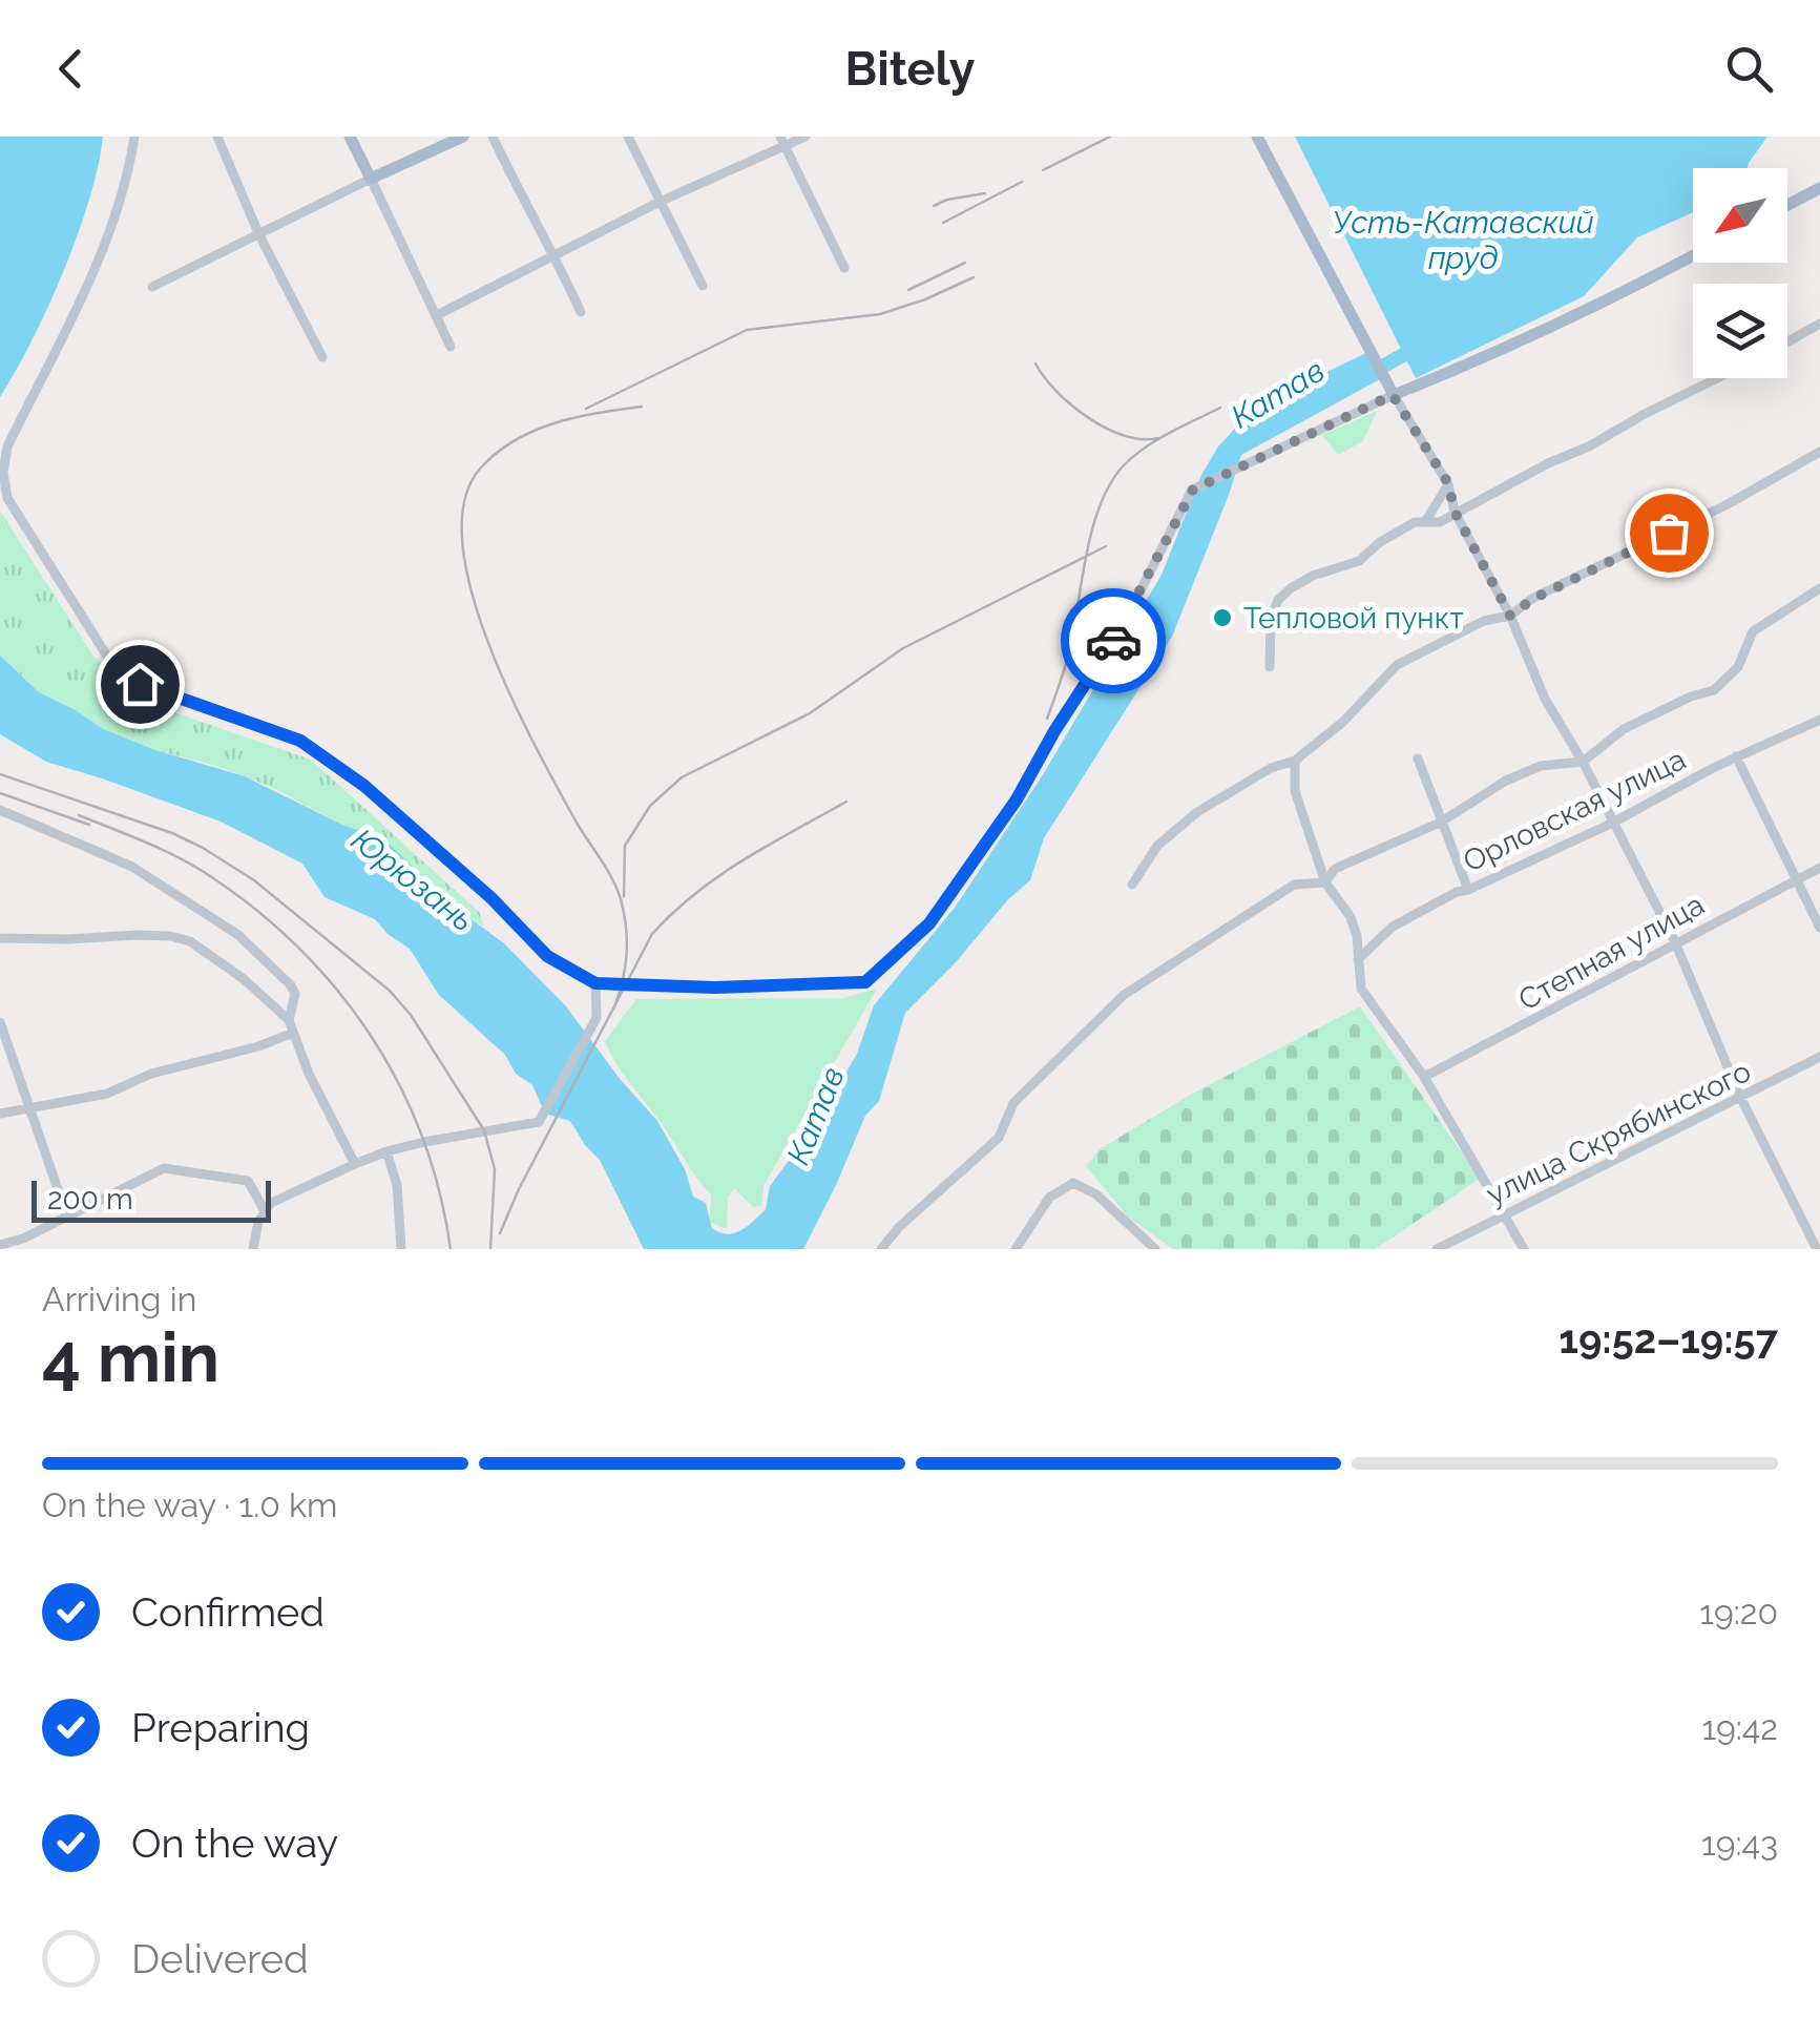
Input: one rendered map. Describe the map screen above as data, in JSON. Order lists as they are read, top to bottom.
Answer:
{
  "streets": {
    "street": ["Орловская улица", "Степная улица", "улица Скрябинского"]
  },
  "water": ["Усть-Катавский пруд", "Катав", "Юрюзань"],
  "places": ["Тепловой пункт"],
  "scale_bar": "200 m",
  "north": "bottom left",
  "page": {
    "header": "Bitely",
    "scale": "200 m",
    "heading": ["4 min", "Arriving in", "19:52–19:57"],
    "bar": "On the way · 1.0 km",
    "list": [
      ["Confirmed", "19:20"],
      ["Preparing", "19:42"],
      ["On the way", "19:43"],
      "Delivered"
    ]
  }
}
